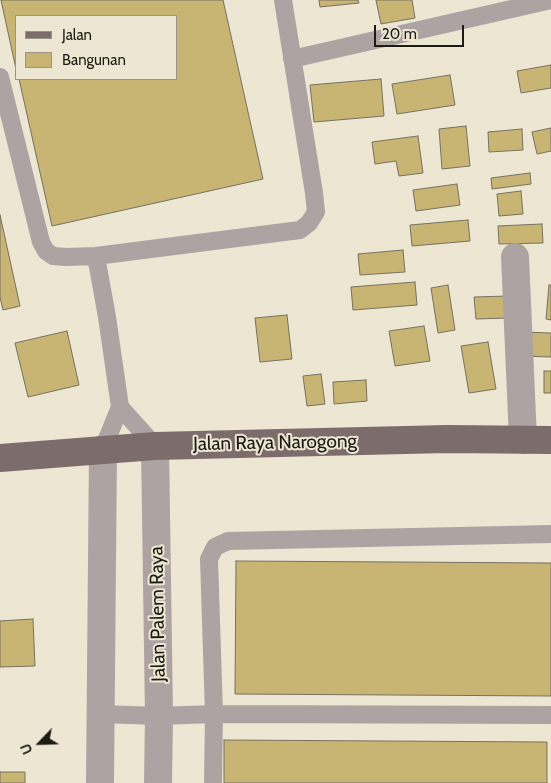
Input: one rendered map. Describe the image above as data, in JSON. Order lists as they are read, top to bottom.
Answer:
{
  "streets": {
    "main road": ["Jalan Raya Narogong"],
    "street": ["Jalan Palem Raya"]
  },
  "crossings": [
    ["Jalan Raya Narogong", "Jalan Palem Raya"]
  ],
  "legend": ["Jalan", "Bangunan"],
  "scale_bar": "20 m",
  "north": "bottom left"
}
